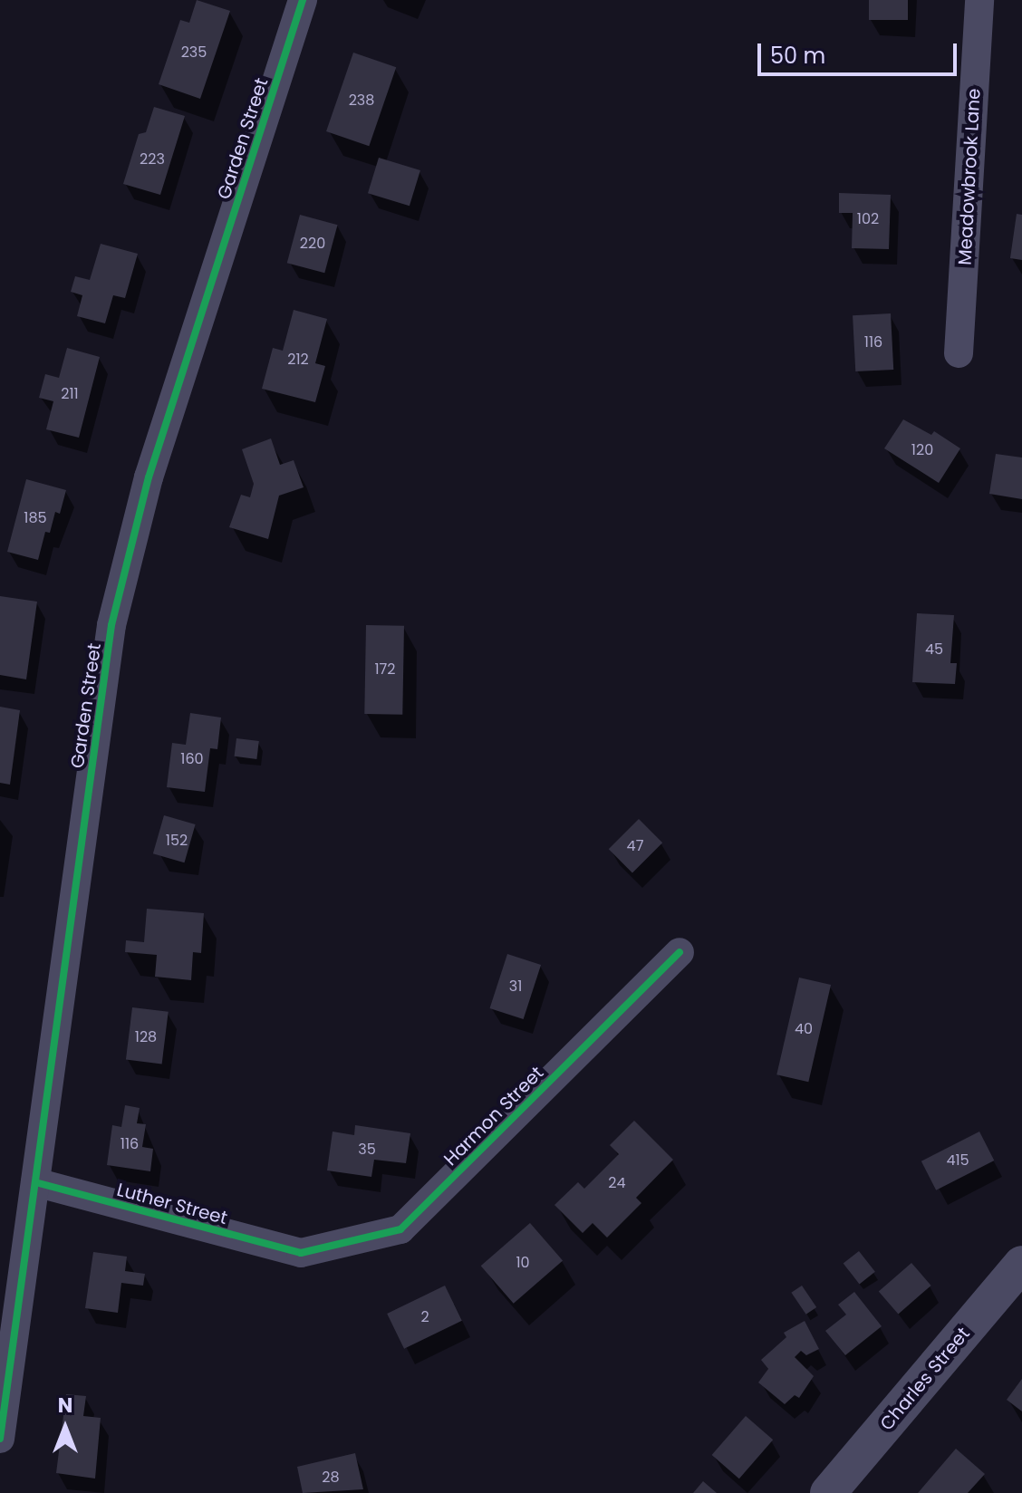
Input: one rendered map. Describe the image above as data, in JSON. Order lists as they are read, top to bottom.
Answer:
{
  "streets": {
    "street": [
      "Garden Street",
      "Meadowbrook Lane",
      "Harmon Street",
      "Luther Street",
      "Charles Street"
    ]
  },
  "crossings": [
    ["Garden Street", "Luther Street"],
    ["Harmon Street", "Luther Street"]
  ],
  "house_numbers": [
    "235",
    "238",
    "223",
    "102",
    "220",
    "116",
    "212",
    "211",
    "120",
    "185",
    "45",
    "172",
    "160",
    "152",
    "47",
    "31",
    "40",
    "128",
    "116",
    "35",
    "415",
    "24",
    "10",
    "2",
    "28"
  ],
  "scale_bar": "50 m",
  "north": "top"
}
